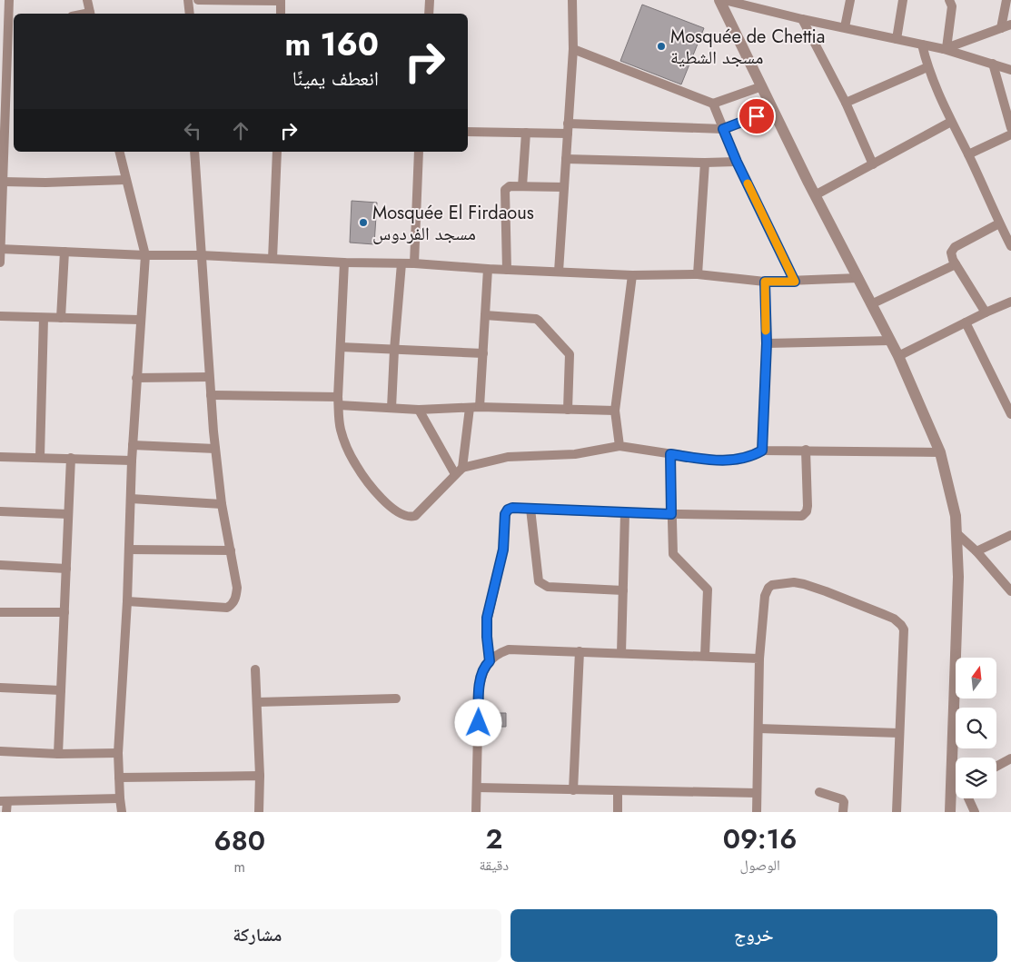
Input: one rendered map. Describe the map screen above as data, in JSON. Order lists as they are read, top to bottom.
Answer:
{
  "places": ["Mosquée de Chettia مسجد الشطية", "Mosquée El Firdaous مسجد الفردوس"],
  "north": "top",
  "page": {
    "turn": ["160 m", "انعطف يمينًا"],
    "eta": [
      "09:16",
      "الوصول",
      "2",
      "دقيقة",
      "680",
      "m"
    ],
    "buttons": ["خروج", "مشاركة"]
  }
}
